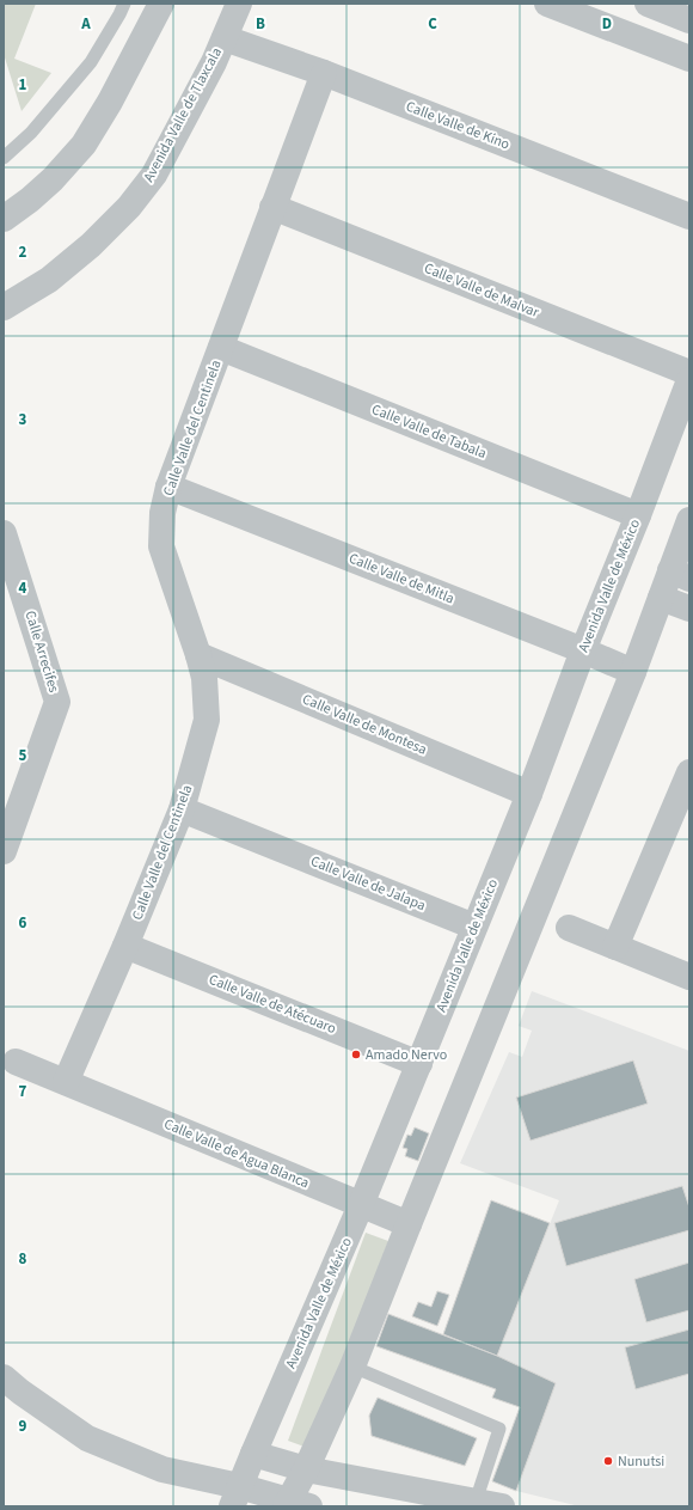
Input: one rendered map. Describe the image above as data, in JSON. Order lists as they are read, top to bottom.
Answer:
{
  "streets": {
    "street": [
      "Avenida Valle de Tlaxcala",
      "Calle Valle de Kino",
      "Calle Valle de Malvar",
      "Calle Valle del Centinela",
      "Calle Valle de Tabala",
      "Calle Valle de Mitla",
      "Avenida Valle de México",
      "Calle Arrecifes",
      "Calle Valle de Montesa",
      "Calle Valle de Jalapa",
      "Calle Valle de Atécuaro",
      "Calle Valle de Agua Blanca"
    ]
  },
  "crossings": [
    ["Avenida Valle de Tlaxcala", "Calle Valle de Kino"],
    ["Calle Valle de Kino", "Calle Valle del Centinela"],
    ["Calle Valle de Malvar", "Calle Valle del Centinela"],
    ["Calle Valle del Centinela", "Calle Valle de Tabala"],
    ["Calle Valle del Centinela", "Calle Valle de Mitla"],
    ["Calle Valle del Centinela", "Calle Valle de Montesa"],
    ["Calle Valle del Centinela", "Calle Valle de Jalapa"],
    ["Calle Valle del Centinela", "Calle Valle de Atécuaro"],
    ["Calle Valle del Centinela", "Calle Valle de Agua Blanca"],
    ["Calle Valle de Tabala", "Avenida Valle de México"],
    ["Calle Valle de Mitla", "Avenida Valle de México"],
    ["Avenida Valle de México", "Calle Valle de Montesa"],
    ["Avenida Valle de México", "Calle Valle de Jalapa"],
    ["Avenida Valle de México", "Calle Valle de Atécuaro"],
    ["Avenida Valle de México", "Calle Valle de Agua Blanca"]
  ],
  "places": ["Amado Nervo", "Nunutsi"],
  "grid": {
    "columns": [
      "A",
      "B",
      "C",
      "D"
    ],
    "rows": [
      "1",
      "2",
      "3",
      "4",
      "5",
      "6",
      "7",
      "8",
      "9"
    ]
  }
}
